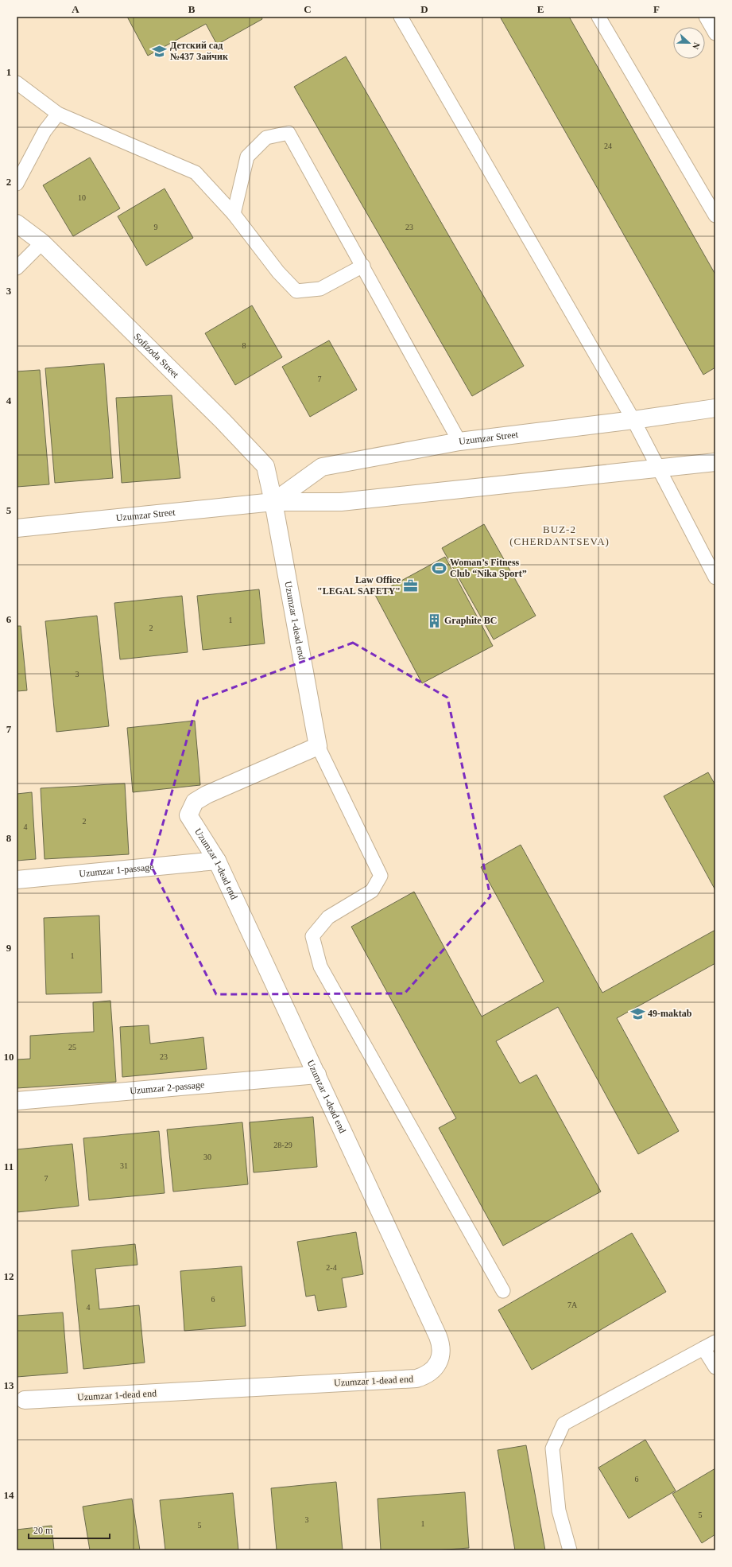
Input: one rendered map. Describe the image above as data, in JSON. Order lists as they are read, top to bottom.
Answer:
{
  "streets": {
    "street": [
      "Sofizoda Street",
      "Uzumzаr Street",
      "Uzumzаr 1-dead end",
      "Uzumzаr 1-passage",
      "Uzumzаr 2-passage"
    ]
  },
  "crossings": [
    ["Sofizoda Street", "Uzumzаr Street"],
    ["Sofizoda Street", "Uzumzаr 1-dead end"],
    ["Uzumzаr Street", "Uzumzаr 1-dead end"],
    ["Uzumzаr 1-dead end", "Uzumzаr 1-passage"],
    ["Uzumzаr 1-dead end", "Uzumzаr 2-passage"]
  ],
  "districts": ["BUZ-2 (CHERDANTSEVA)"],
  "places": {
    "school or university": ["Детский сад №437 Зайчик", "49-maktab"],
    "sports": ["Woman’s Fitness Club “Nika Sport”"],
    "office": ["Law Office \"LEGAL SAFETY\""],
    "building": ["Graphite BC"]
  },
  "house_numbers": [
    "24",
    "10",
    "9",
    "23",
    "8",
    "7",
    "1",
    "2",
    "3",
    "2",
    "4",
    "1",
    "25",
    "23",
    "28-29",
    "30",
    "31",
    "7",
    "2-4",
    "6",
    "7А",
    "4",
    "6",
    "5",
    "3",
    "1",
    "5"
  ],
  "scale_bar": "20 m",
  "north": "right",
  "grid": {
    "columns": [
      "A",
      "B",
      "C",
      "D",
      "E",
      "F"
    ],
    "rows": [
      "1",
      "2",
      "3",
      "4",
      "5",
      "6",
      "7",
      "8",
      "9",
      "10",
      "11",
      "12",
      "13",
      "14"
    ]
  }
}
